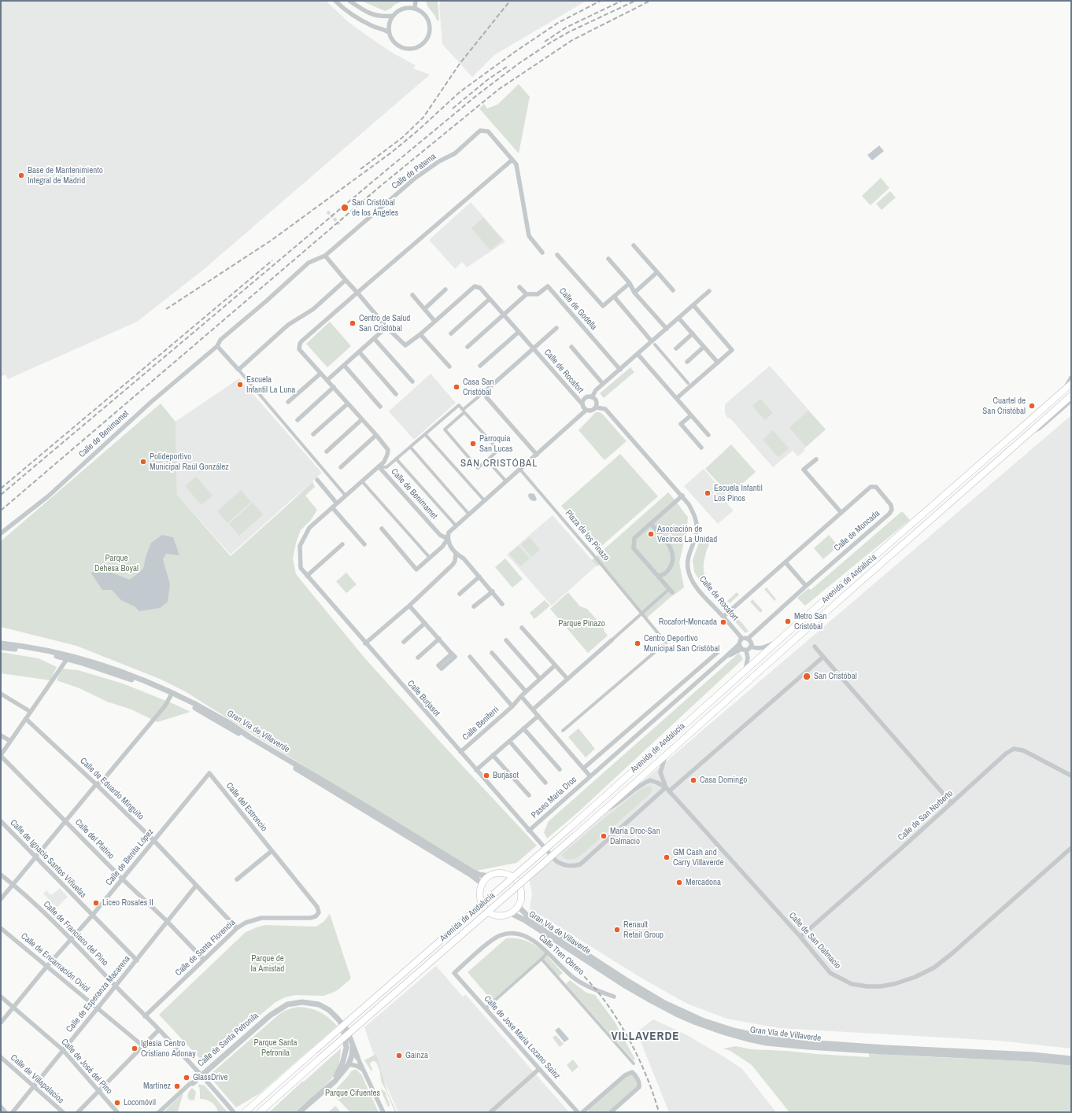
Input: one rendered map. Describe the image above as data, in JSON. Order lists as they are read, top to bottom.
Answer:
{
  "streets": {
    "main road": ["Avenida de Andalucía"],
    "street": [
      "Calle de Paterna",
      "Calle de Godella",
      "Calle de Rocafort",
      "Calle de Benimamet",
      "Calle de Moncada",
      "Plaza de los Pinazo",
      "Calle Burjasot",
      "Calle Beniferri",
      "Gran Vía de Villaverde",
      "Calle de Eduardo Minguito",
      "Paseo María Droc",
      "Calle del Estroncio",
      "Calle de San Norberto",
      "Calle del Platino",
      "Calle de Benita López",
      "Calle de Ignacio Santos Viñuelas",
      "Calle de Francisco del Pino",
      "Calle de San Dalmacio",
      "Calle de Santa Florencia",
      "Calle Tren Obrero",
      "Calle de Encarnación Oviol",
      "Calle de Esperanza Macarena",
      "Calle de Jose María Lozano Sainz",
      "Calle de Santa Petronila",
      "Calle de José del Pino",
      "Calle de Villapalacios"
    ]
  },
  "crossings": [
    ["Calle de Paterna", "Calle de Benimamet"],
    ["Calle de Rocafort", "Calle de Benimamet"],
    ["Calle de Rocafort", "Calle de Moncada"],
    ["Calle de Rocafort", "Paseo María Droc"],
    ["Calle de Benimamet", "Calle Burjasot"],
    ["Calle de Moncada", "Paseo María Droc"],
    ["Avenida de Andalucía", "Calle de San Dalmacio"],
    ["Calle Burjasot", "Calle Beniferri"],
    ["Calle Burjasot", "Paseo María Droc"],
    ["Calle de Eduardo Minguito", "Calle de Benita López"],
    ["Calle de Eduardo Minguito", "Calle de Santa Florencia"],
    ["Calle de Eduardo Minguito", "Calle de Esperanza Macarena"],
    ["Paseo María Droc", "Calle de San Dalmacio"],
    ["Calle del Estroncio", "Calle de Benita López"],
    ["Calle del Estroncio", "Calle de Santa Florencia"],
    ["Calle de San Norberto", "Calle de San Dalmacio"],
    ["Calle del Platino", "Calle de Benita López"],
    ["Calle del Platino", "Calle de Santa Florencia"],
    ["Calle del Platino", "Calle de Esperanza Macarena"],
    ["Calle de Benita López", "Calle de Ignacio Santos Viñuelas"],
    ["Calle de Benita López", "Calle de Francisco del Pino"],
    ["Calle de Benita López", "Calle de Encarnación Oviol"],
    ["Calle de Benita López", "Calle de José del Pino"],
    ["Calle de Ignacio Santos Viñuelas", "Calle de Esperanza Macarena"],
    ["Calle de Francisco del Pino", "Calle de Santa Florencia"],
    ["Calle de Francisco del Pino", "Calle de Esperanza Macarena"],
    ["Calle de Francisco del Pino", "Calle de Santa Petronila"],
    ["Calle Tren Obrero", "Calle de Jose María Lozano Sainz"],
    ["Calle de Encarnación Oviol", "Calle de Esperanza Macarena"],
    ["Calle de Esperanza Macarena", "Calle de José del Pino"],
    ["Calle de Esperanza Macarena", "Calle de Villapalacios"]
  ],
  "districts": ["SAN CRISTÓBAL", "VILLAVERDE"],
  "parks": [
    "Parque Dehesa Boyal",
    "Parque Pinazo",
    "Parque de la Amistad",
    "Parque Santa Petronila",
    "Parque Cifuentes"
  ],
  "places": [
    "Base de Mantenimiento Integral de Madrid",
    "San Cristóbal de los Ángeles",
    "Centro de Salud San Cristóbal",
    "Escuela Infantil La Luna",
    "Casa San Cristóbal",
    "Cuartel de San Cristóbal",
    "Parroquia San Lucas",
    "Polideportivo Municipal Raúl González",
    "Escuela Infantil Los Pinos",
    "Asociación de Vecinos La Unidad",
    "Metro San Cristóbal",
    "Rocafort-Moncada",
    "Centro Deportivo Municipal San Cristóbal",
    "San Cristóbal",
    "Burjasot",
    "Casa Domingo",
    "María Droc-San Dalmacio",
    "GM Cash and Carry Villaverde",
    "Mercadona",
    "Liceo Rosales II",
    "Renault Retail Group",
    "Iglesia Centro Cristiano Adonay",
    "Gainza",
    "GlassDrive",
    "Martínez",
    "Locomóvil"
  ]
}
